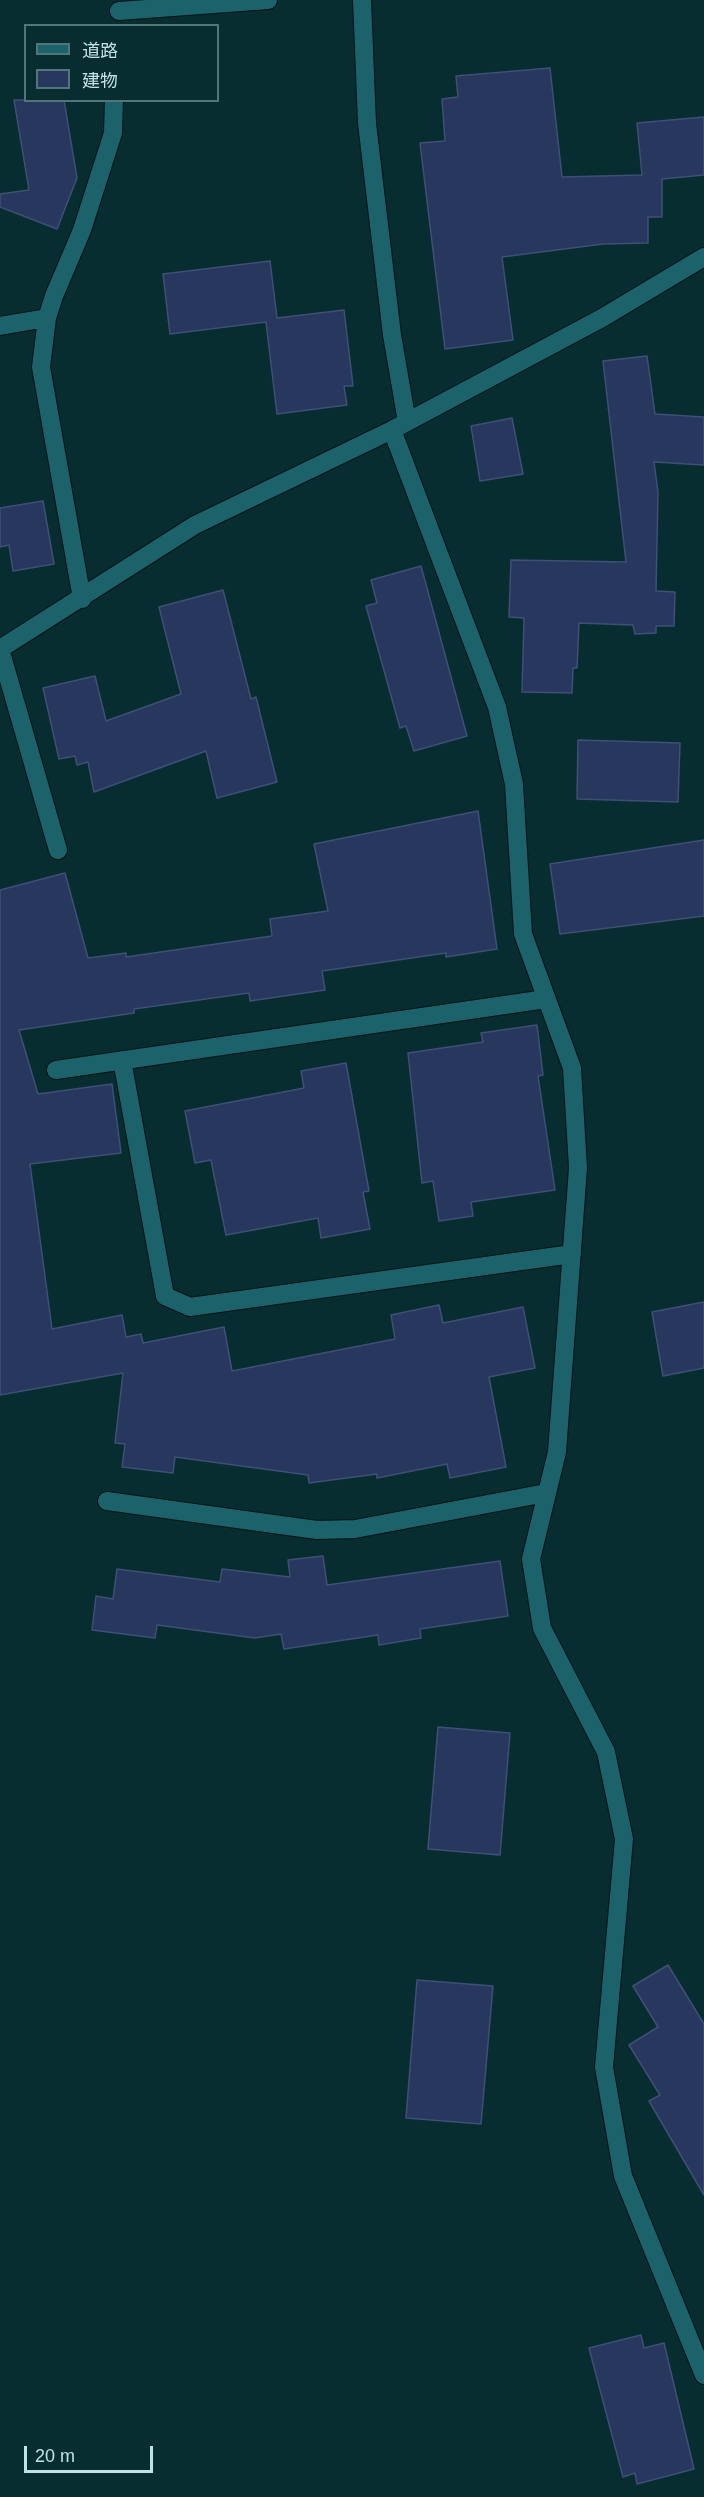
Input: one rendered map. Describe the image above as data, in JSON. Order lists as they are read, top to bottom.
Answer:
{
  "legend": ["道路", "建物"],
  "scale_bar": "20 m"
}
